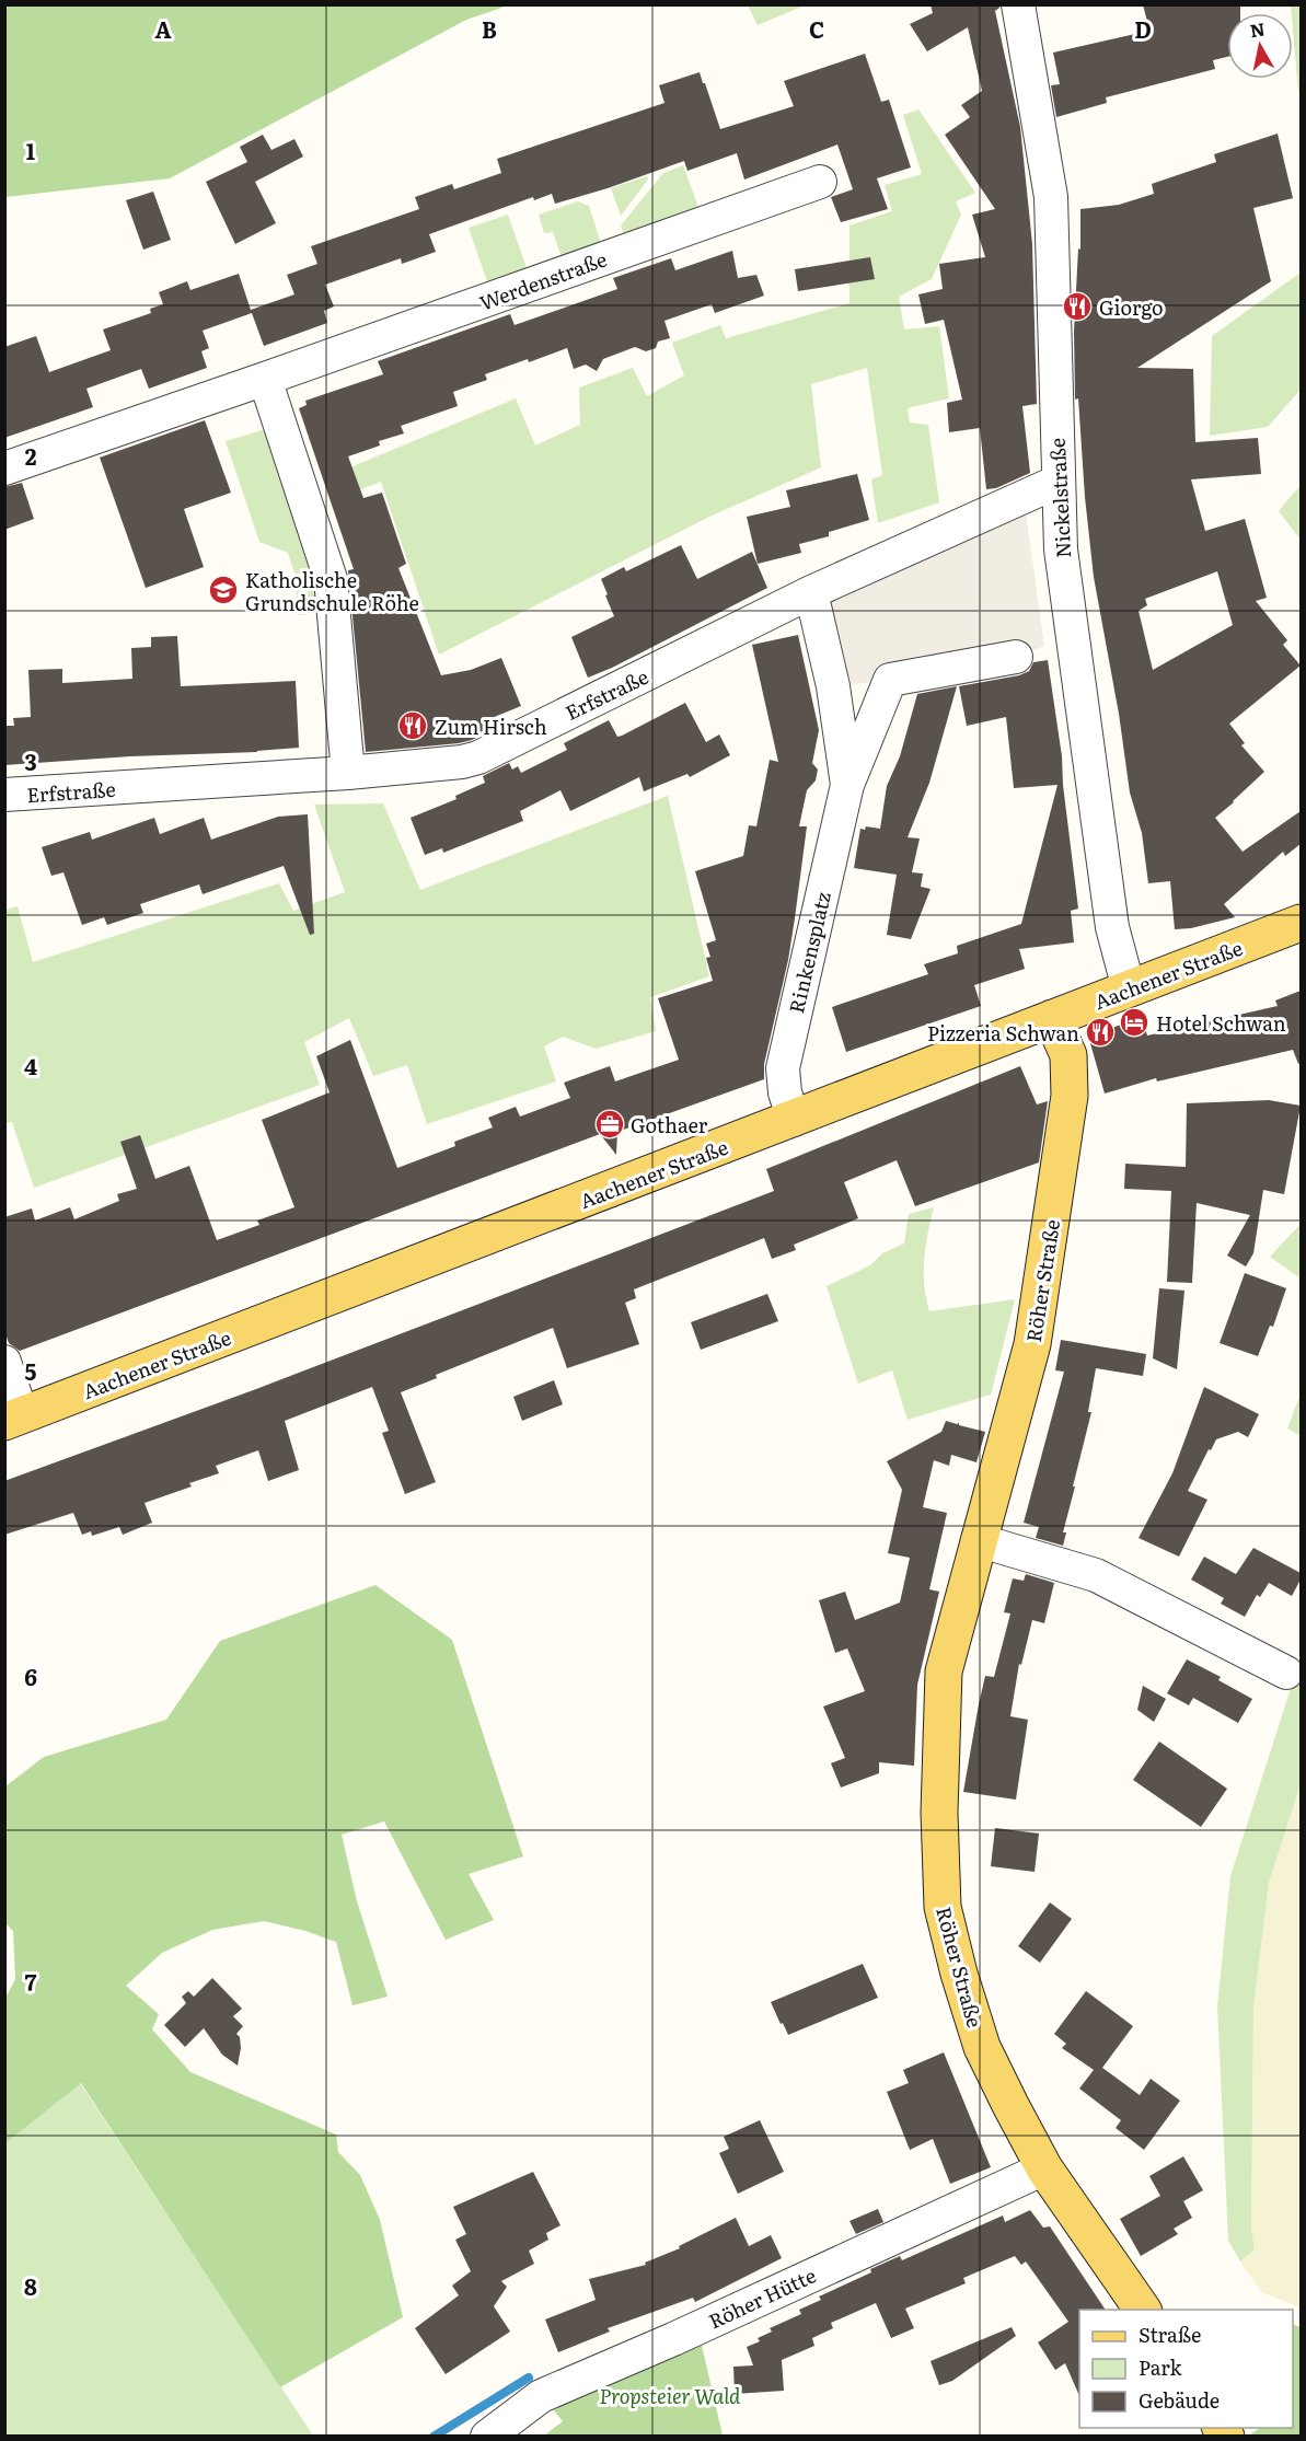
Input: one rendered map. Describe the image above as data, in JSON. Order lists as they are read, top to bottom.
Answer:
{
  "streets": {
    "main road": ["Aachener Straße", "Röher Straße"],
    "street": [
      "Werdenstraße",
      "Nickelstraße",
      "Erfstraße",
      "Rinkensplatz",
      "Röher Hütte"
    ]
  },
  "crossings": [
    ["Nickelstraße", "Erfstraße"],
    ["Nickelstraße", "Aachener Straße"],
    ["Erfstraße", "Rinkensplatz"],
    ["Rinkensplatz", "Aachener Straße"],
    ["Aachener Straße", "Röher Straße"],
    ["Röher Straße", "Röher Hütte"]
  ],
  "parks": ["Propsteier Wald"],
  "places": {
    "restaurant": ["Giorgo", "Zum Hirsch", "Pizzeria Schwan"],
    "school or university": ["Katholische Grundschule Röhe"],
    "hotel": ["Hotel Schwan"],
    "office": ["Gothaer"]
  },
  "legend": ["Straße", "Park", "Gebäude"],
  "north": "top",
  "grid": {
    "columns": [
      "A",
      "B",
      "C",
      "D"
    ],
    "rows": [
      "1",
      "2",
      "3",
      "4",
      "5",
      "6",
      "7",
      "8"
    ]
  }
}
